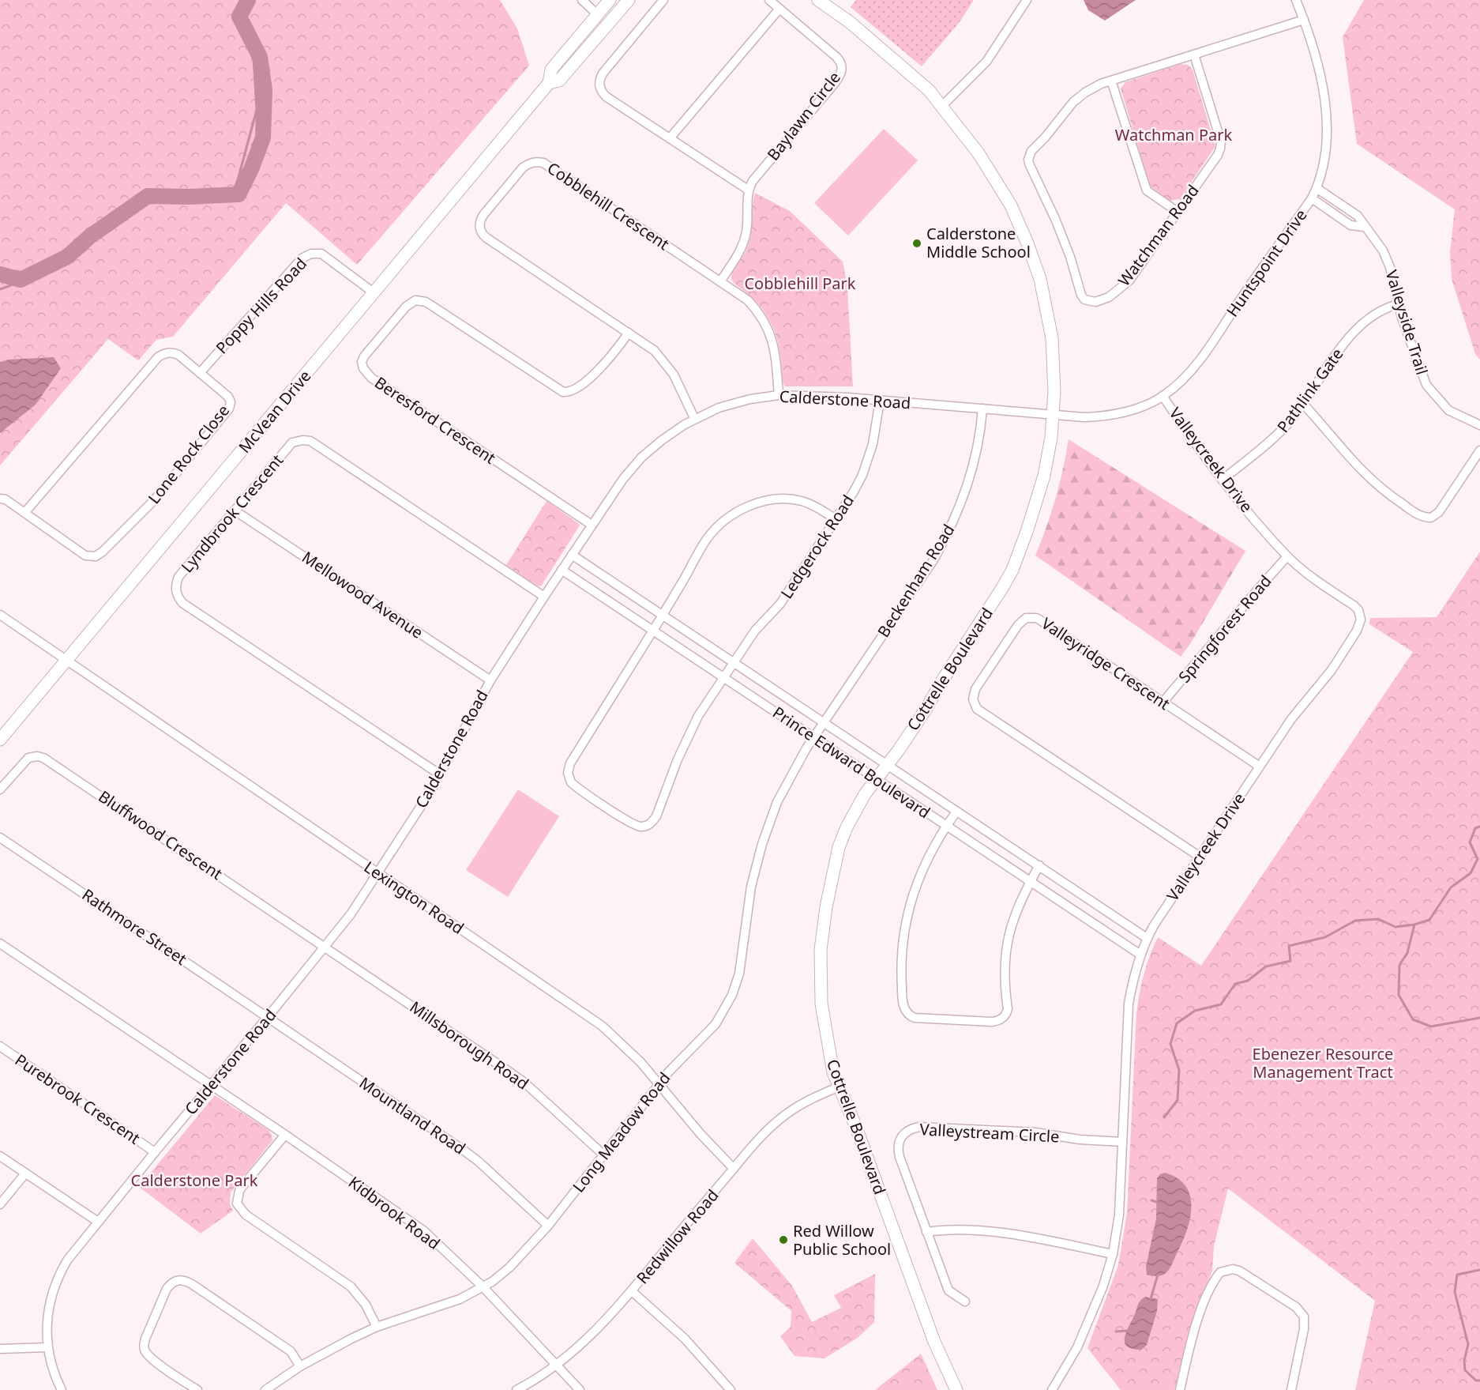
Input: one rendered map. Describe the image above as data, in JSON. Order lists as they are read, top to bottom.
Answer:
{
  "streets": {
    "main road": ["McVean Drive", "Cottrelle Boulevard"],
    "street": [
      "Baylawn Circle",
      "Cobblehill Crescent",
      "Watchman Road",
      "Huntspoint Drive",
      "Poppy Hills Road",
      "Valleyside Trail",
      "Pathlink Gate",
      "Calderstone Road",
      "Beresford Crescent",
      "Lone Rock Close",
      "Valleycreek Drive",
      "Lyndbrook Crescent",
      "Ledgerock Road",
      "Beckenham Road",
      "Mellowood Avenue",
      "Springforest Road",
      "Valleyridge Crescent",
      "Prince Edward Boulevard",
      "Bluffwood Crescent",
      "Lexington Road",
      "Rathmore Street",
      "Millsborough Road",
      "Purebrook Crescent",
      "Mountland Road",
      "Long Meadow Road",
      "Valleystream Circle",
      "Kidbrook Road",
      "Redwillow Road"
    ]
  },
  "crossings": [
    ["Cobblehill Crescent", "Calderstone Road"],
    ["Cobblehill Crescent", "Beresford Crescent"],
    ["Watchman Road", "Huntspoint Drive"],
    ["Huntspoint Drive", "Valleyside Trail"],
    ["Huntspoint Drive", "Calderstone Road"],
    ["Huntspoint Drive", "Valleycreek Drive"],
    ["Huntspoint Drive", "Cottrelle Boulevard"],
    ["Poppy Hills Road", "McVean Drive"],
    ["Poppy Hills Road", "Lone Rock Close"],
    ["Valleyside Trail", "Pathlink Gate"],
    ["Pathlink Gate", "Valleycreek Drive"],
    ["Calderstone Road", "Beresford Crescent"],
    ["Calderstone Road", "Lyndbrook Crescent"],
    ["Calderstone Road", "Ledgerock Road"],
    ["Calderstone Road", "Beckenham Road"],
    ["Calderstone Road", "Mellowood Avenue"],
    ["Calderstone Road", "Cottrelle Boulevard"],
    ["Calderstone Road", "Prince Edward Boulevard"],
    ["Calderstone Road", "Bluffwood Crescent"],
    ["Calderstone Road", "Lexington Road"],
    ["Calderstone Road", "Rathmore Street"],
    ["Calderstone Road", "Millsborough Road"],
    ["Calderstone Road", "Purebrook Crescent"],
    ["Calderstone Road", "Mountland Road"],
    ["Calderstone Road", "Kidbrook Road"],
    ["McVean Drive", "Lexington Road"],
    ["Valleycreek Drive", "Springforest Road"],
    ["Valleycreek Drive", "Valleyridge Crescent"],
    ["Valleycreek Drive", "Prince Edward Boulevard"],
    ["Valleycreek Drive", "Valleystream Circle"],
    ["Lyndbrook Crescent", "Mellowood Avenue"],
    ["Ledgerock Road", "Prince Edward Boulevard"],
    ["Beckenham Road", "Prince Edward Boulevard"],
    ["Beckenham Road", "Long Meadow Road"],
    ["Springforest Road", "Valleyridge Crescent"],
    ["Cottrelle Boulevard", "Prince Edward Boulevard"],
    ["Cottrelle Boulevard", "Redwillow Road"],
    ["Prince Edward Boulevard", "Long Meadow Road"],
    ["Bluffwood Crescent", "Millsborough Road"],
    ["Lexington Road", "Long Meadow Road"],
    ["Lexington Road", "Redwillow Road"],
    ["Rathmore Street", "Mountland Road"],
    ["Millsborough Road", "Long Meadow Road"],
    ["Mountland Road", "Long Meadow Road"],
    ["Long Meadow Road", "Kidbrook Road"],
    ["Kidbrook Road", "Redwillow Road"]
  ],
  "parks": [
    "Watchman Park",
    "Cobblehill Park",
    "Ebenezer Resource Management Tract",
    "Calderstone Park"
  ],
  "places": ["Calderstone Middle School", "Red Willow Public School"]
}
